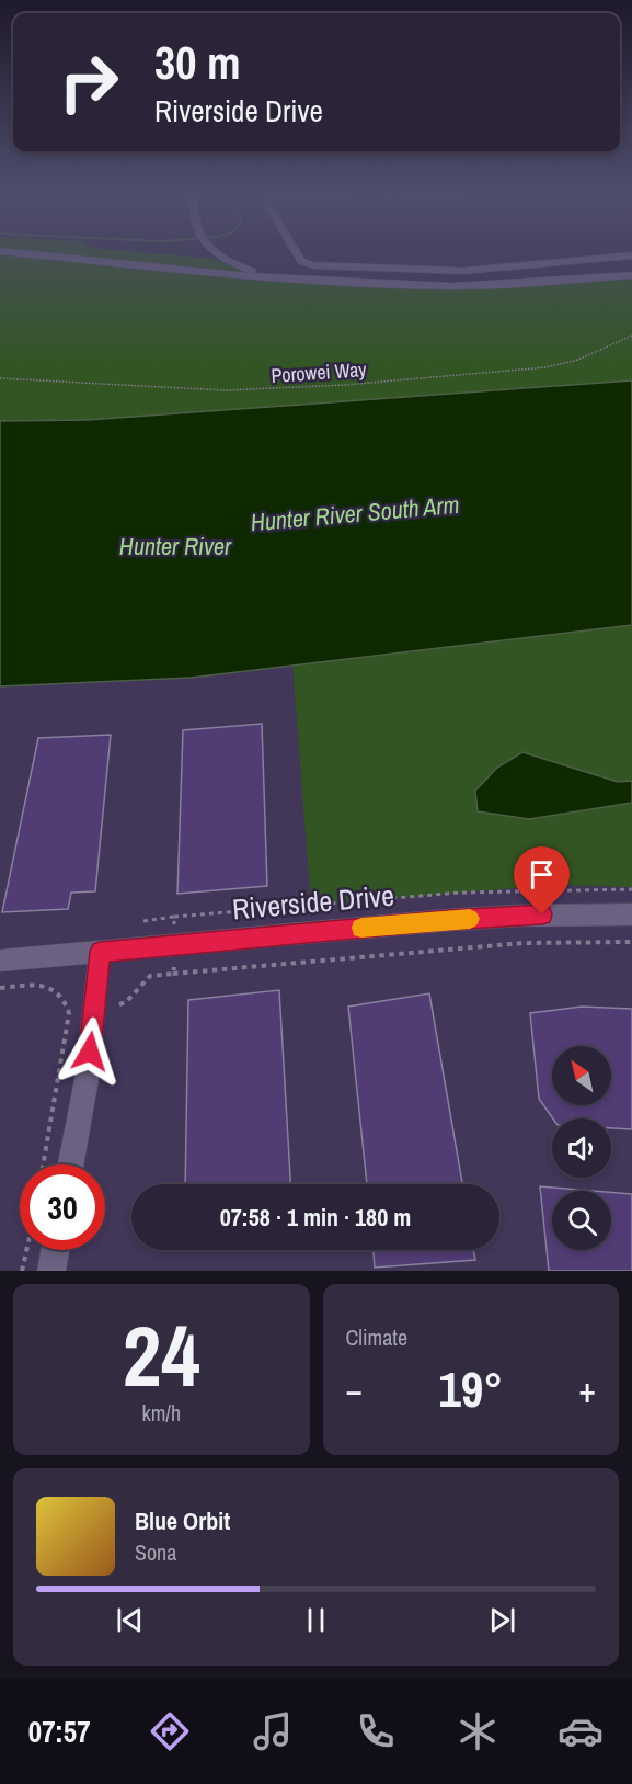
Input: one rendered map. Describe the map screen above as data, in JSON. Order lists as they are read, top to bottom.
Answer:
{
  "streets": {
    "street": ["Riverside Drive"],
    "path": ["Porowei Way"]
  },
  "water": ["Hunter River South Arm", "Hunter River"],
  "north": "top left",
  "page": {
    "turn": ["30 m", "Riverside Drive"],
    "limit": "30",
    "trip": "07:58 · 1 min · 180 m",
    "tile": [
      ["24", "km/h"],
      "Climate"
    ],
    "heat": ["−", "19°", "+"],
    "song": ["Blue Orbit", "Sona"],
    "tabs": "07:57"
  }
}
